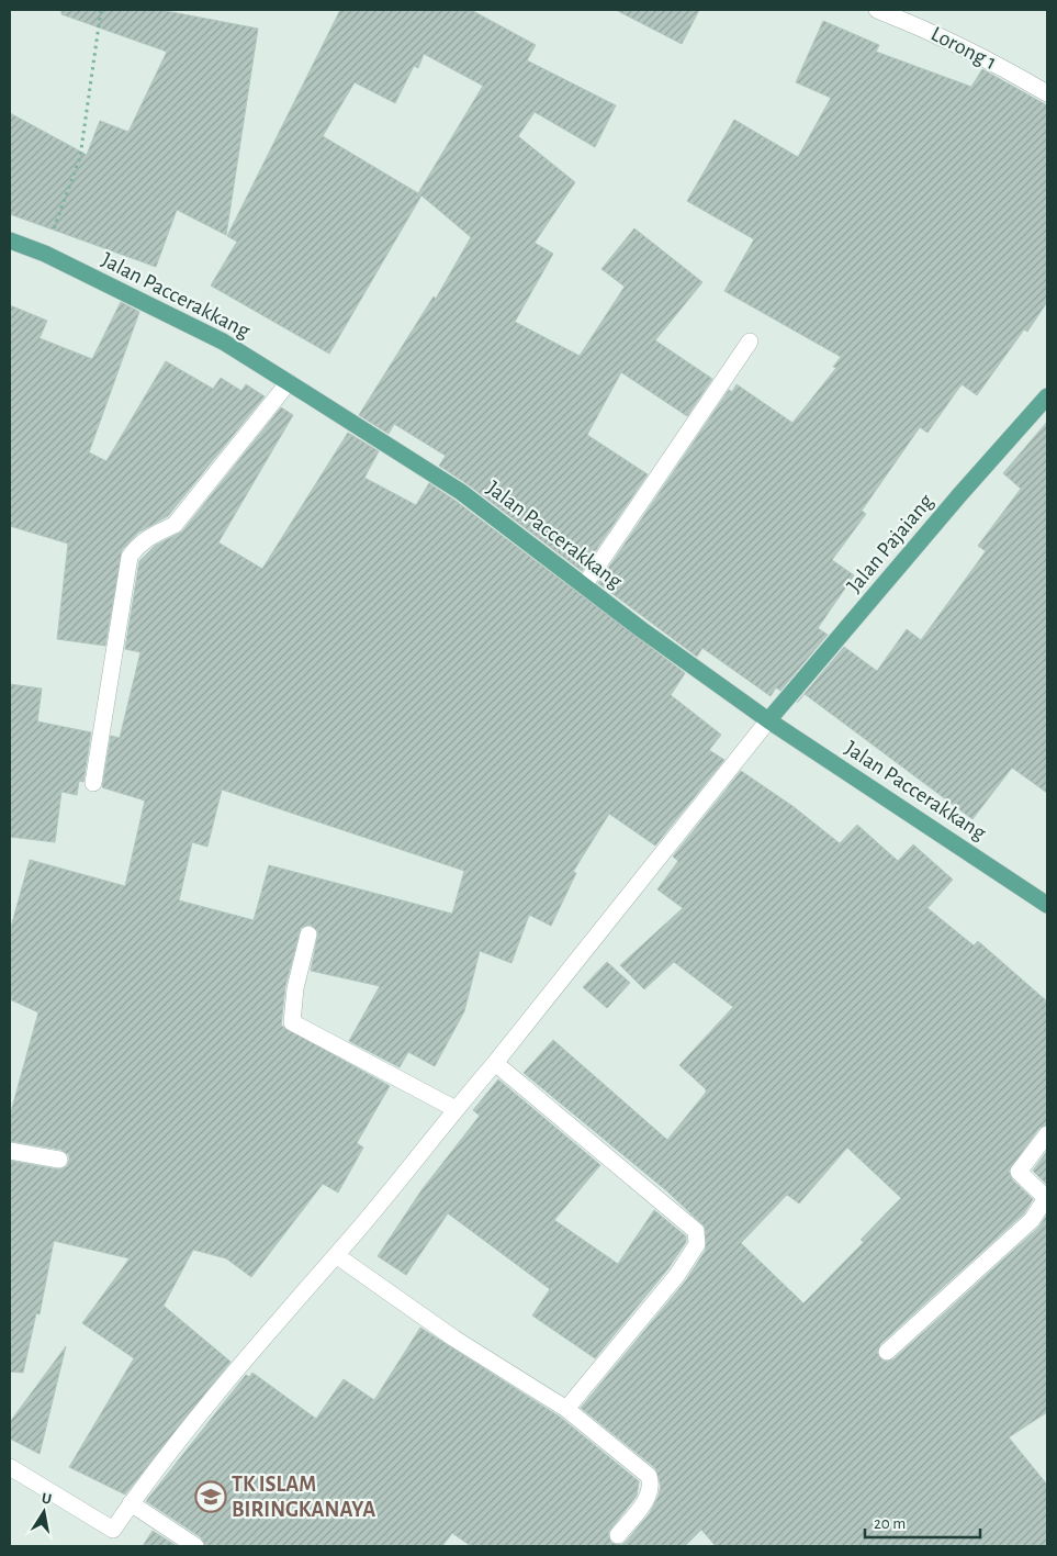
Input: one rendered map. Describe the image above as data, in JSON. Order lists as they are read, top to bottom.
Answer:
{
  "streets": {
    "main road": ["Jalan Paccerakkang", "Jalan Pajaiang"],
    "street": ["Lorong 1"]
  },
  "crossings": [
    ["Jalan Paccerakkang", "Jalan Pajaiang"]
  ],
  "places": {
    "school or university": ["TK ISLAM BIRINGKANAYA"]
  },
  "scale_bar": "20 m",
  "north": "top"
}
